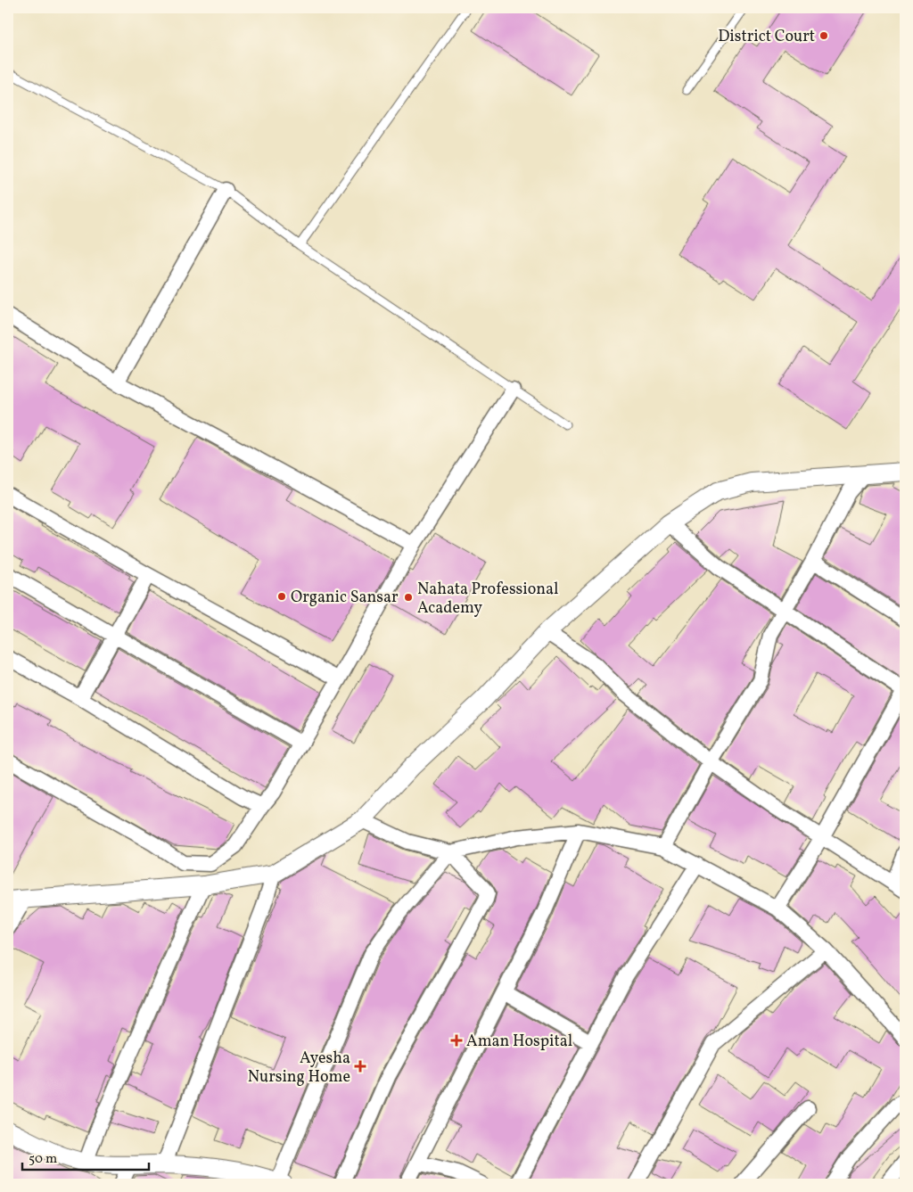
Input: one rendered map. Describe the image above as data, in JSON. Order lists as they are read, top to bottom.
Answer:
{
  "places": {
    "other": ["District Court", "Organic Sansar", "Nahata Professional Academy"],
    "health": ["Aman Hospital", "Ayesha Nursing Home"]
  },
  "scale_bar": "50 m"
}
